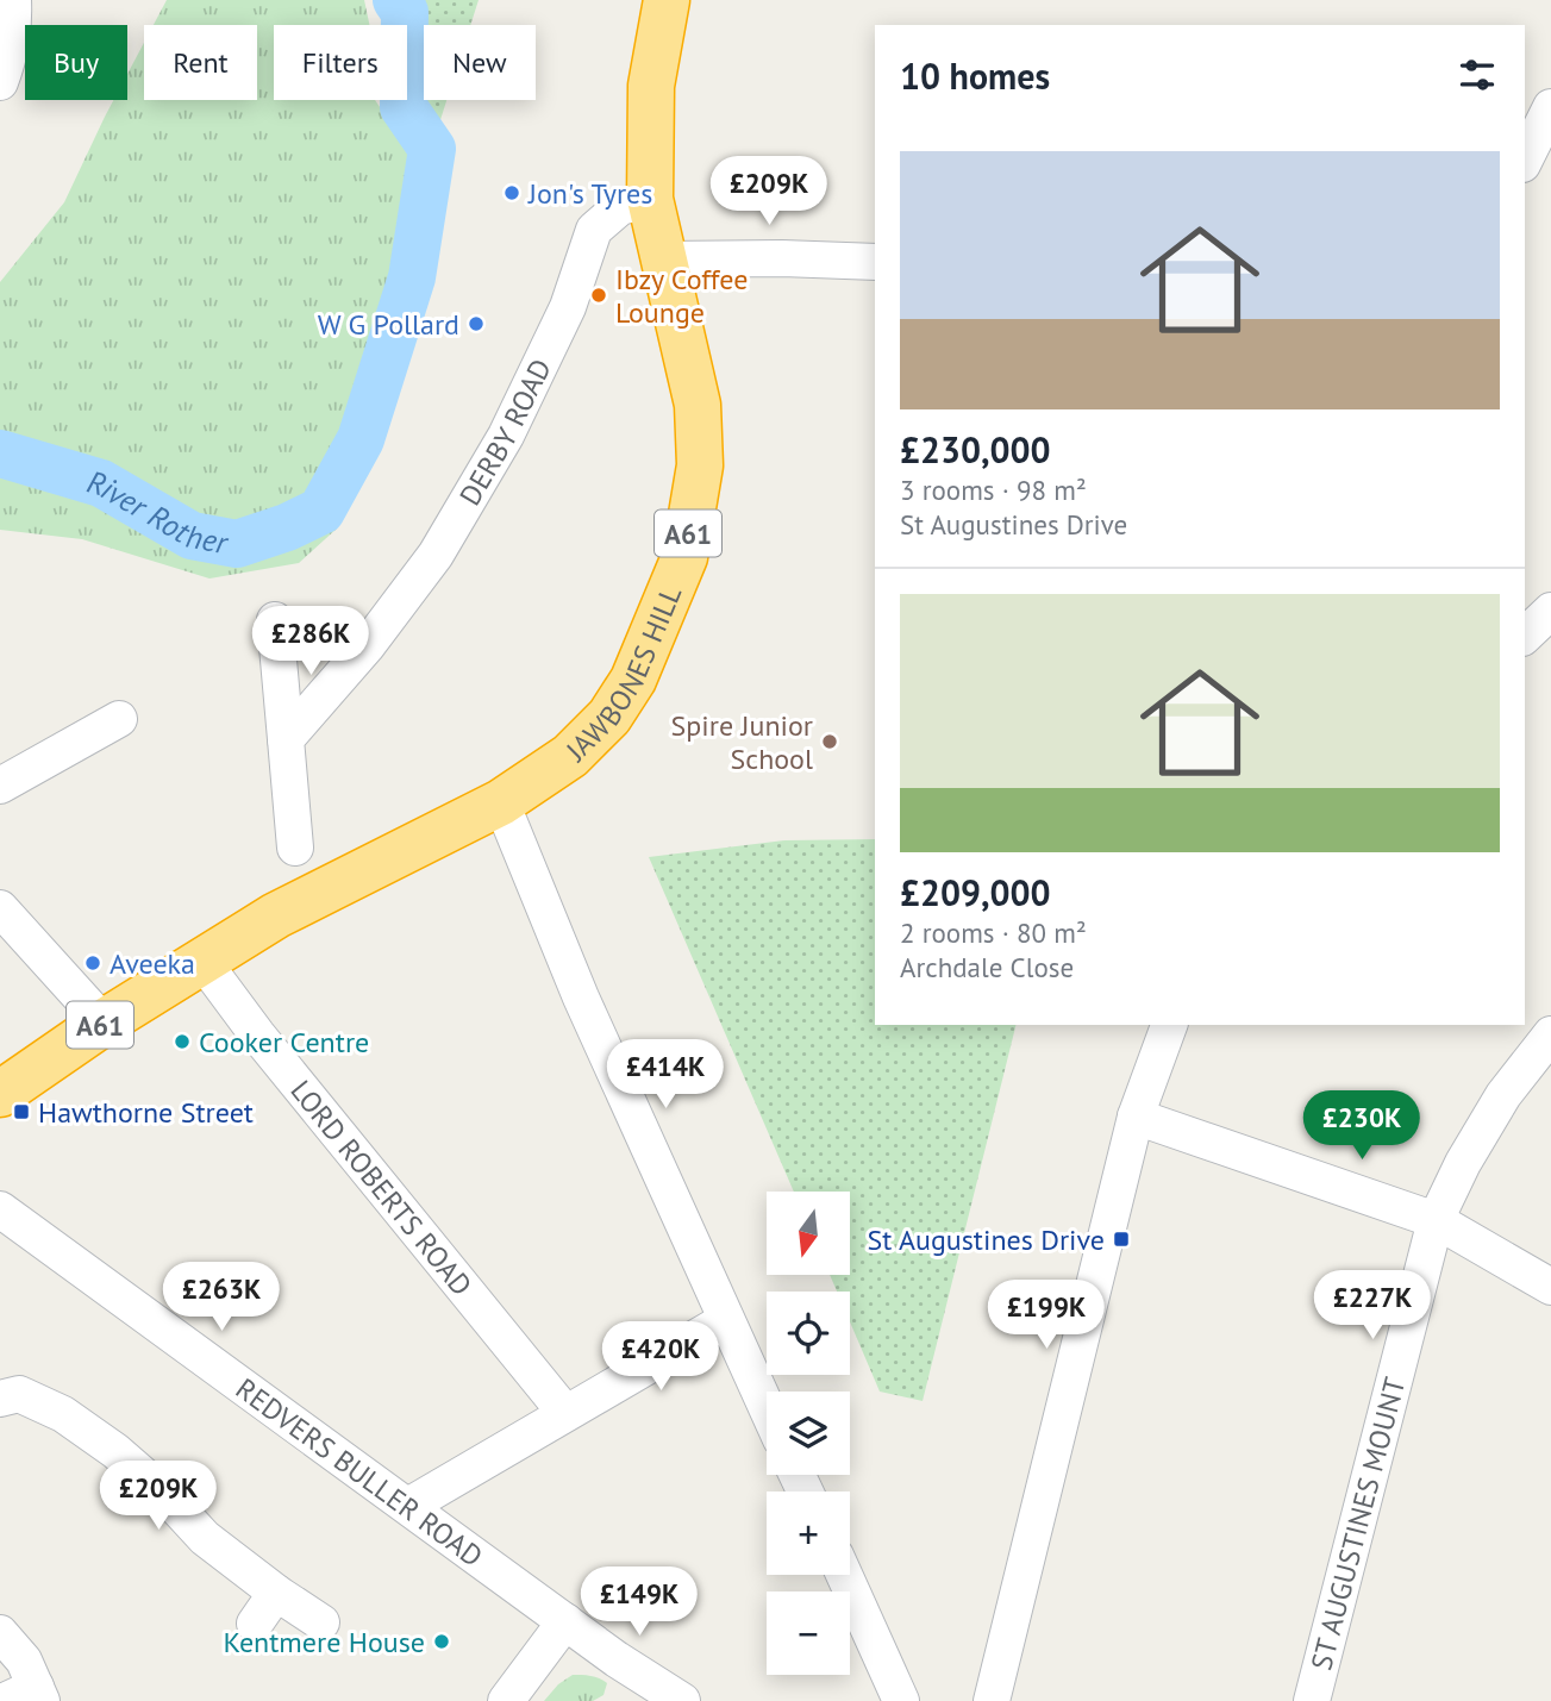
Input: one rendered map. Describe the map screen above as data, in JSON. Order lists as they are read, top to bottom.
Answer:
{
  "streets": {
    "highway": ["A61", "JAWBONES HILL"],
    "street": [
      "DERBY ROAD",
      "LORD ROBERTS ROAD",
      "REDVERS BULLER ROAD",
      "ST AUGUSTINES MOUNT"
    ]
  },
  "crossings": [
    ["DERBY ROAD", "A61"],
    ["DERBY ROAD", "JAWBONES HILL"],
    ["A61", "JAWBONES HILL"],
    ["A61", "LORD ROBERTS ROAD"],
    ["JAWBONES HILL", "LORD ROBERTS ROAD"]
  ],
  "water": ["River Rother"],
  "places": {
    "other": [
      "Jon's Tyres",
      "Ibzy Coffee Lounge",
      "W G Pollard",
      "Spire Junior School",
      "Aveeka",
      "Cooker Centre",
      "Kentmere House"
    ],
    "transit": ["Hawthorne Street", "St Augustines Drive"]
  },
  "north": "bottom",
  "page": {
    "chip": [
      "Buy",
      "Rent",
      "Filters",
      "New"
    ],
    "heading": "10 homes",
    "list": [
      {
        "name": "£230,000",
        "note": "3 rooms · 98 m² · St Augustines Drive"
      },
      {
        "name": "£209,000",
        "note": "2 rooms · 80 m² · Archdale Close"
      }
    ],
    "price": [
      "£209K",
      "£286K",
      "£414K",
      "£230K",
      "£263K",
      "£227K",
      "£199K",
      "£420K",
      "£209K",
      "£149K"
    ],
    "map_buttons": ["+", "−"]
  }
}
